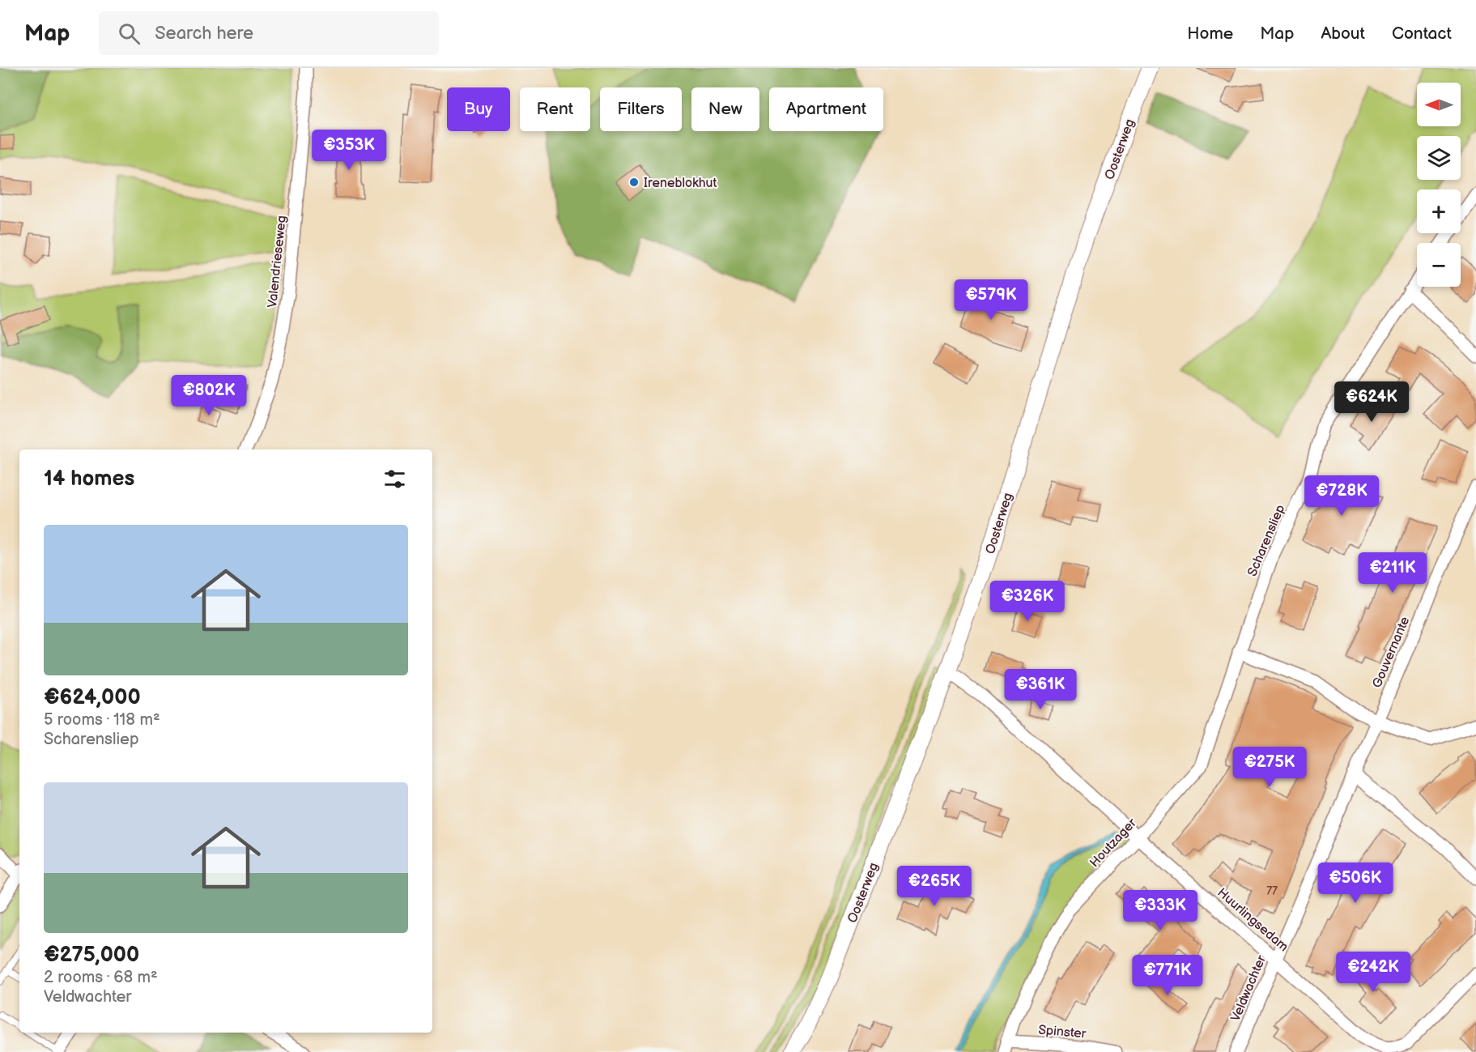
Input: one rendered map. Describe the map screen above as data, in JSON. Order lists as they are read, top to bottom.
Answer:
{
  "streets": {
    "street": [
      "Oosterweg",
      "Valendrieseweg",
      "Scharensliep",
      "Gouvernante",
      "Houtzager",
      "Huurlingsedam",
      "Veldwachter",
      "Spinster"
    ]
  },
  "crossings": [
    ["Oosterweg", "Huurlingsedam"],
    ["Scharensliep", "Houtzager"],
    ["Gouvernante", "Veldwachter"],
    ["Houtzager", "Huurlingsedam"],
    ["Houtzager", "Spinster"],
    ["Huurlingsedam", "Veldwachter"]
  ],
  "places": ["Ireneblokhut"],
  "house_numbers": ["77"],
  "north": "left",
  "page": {
    "header": "Map",
    "search": "Search here",
    "nav": [
      "Home",
      "Map",
      "About",
      "Contact"
    ],
    "map_buttons": ["+", "−"],
    "chip": [
      "Buy",
      "Rent",
      "Filters",
      "New",
      "Apartment"
    ],
    "price": [
      "€353K",
      "€579K",
      "€802K",
      "€624K",
      "€728K",
      "€211K",
      "€326K",
      "€361K",
      "€275K",
      "€506K",
      "€265K",
      "€333K",
      "€242K",
      "€771K"
    ],
    "heading": "14 homes",
    "list": [
      {
        "name": "€624,000",
        "note": "5 rooms · 118 m² · Scharensliep"
      },
      {
        "name": "€275,000",
        "note": "2 rooms · 68 m² · Veldwachter"
      }
    ]
  }
}
